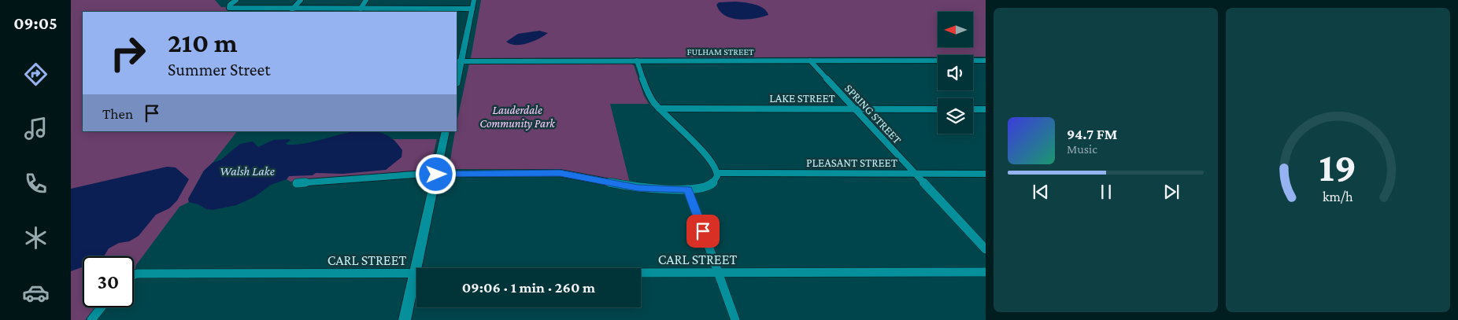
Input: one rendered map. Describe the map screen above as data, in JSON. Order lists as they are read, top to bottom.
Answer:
{
  "streets": {
    "street": [
      "FULHAM STREET",
      "LAKE STREET",
      "SPRING STREET",
      "PLEASANT STREET",
      "CARL STREET"
    ]
  },
  "crossings": [
    ["FULHAM STREET", "SPRING STREET"],
    ["LAKE STREET", "SPRING STREET"],
    ["SPRING STREET", "PLEASANT STREET"]
  ],
  "water": ["Walsh Lake"],
  "parks": ["Lauderdale Community Park"],
  "north": "left",
  "page": {
    "tabs": "09:05",
    "turn": ["210 m", "Summer Street"],
    "then": "Then",
    "song": ["94.7 FM", "Music"],
    "limit": "30",
    "trip": "09:06 · 1 min · 260 m",
    "gauge": ["19", "km/h"]
  }
}
